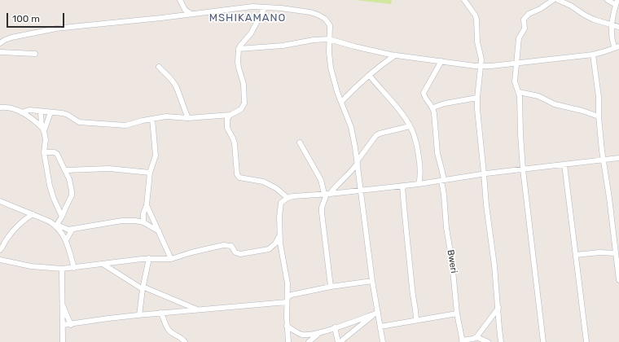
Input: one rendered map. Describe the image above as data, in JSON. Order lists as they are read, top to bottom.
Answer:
{
  "streets": {
    "street": ["Bweri"]
  },
  "districts": ["MSHIKAMANO"],
  "scale_bar": "100 m"
}
